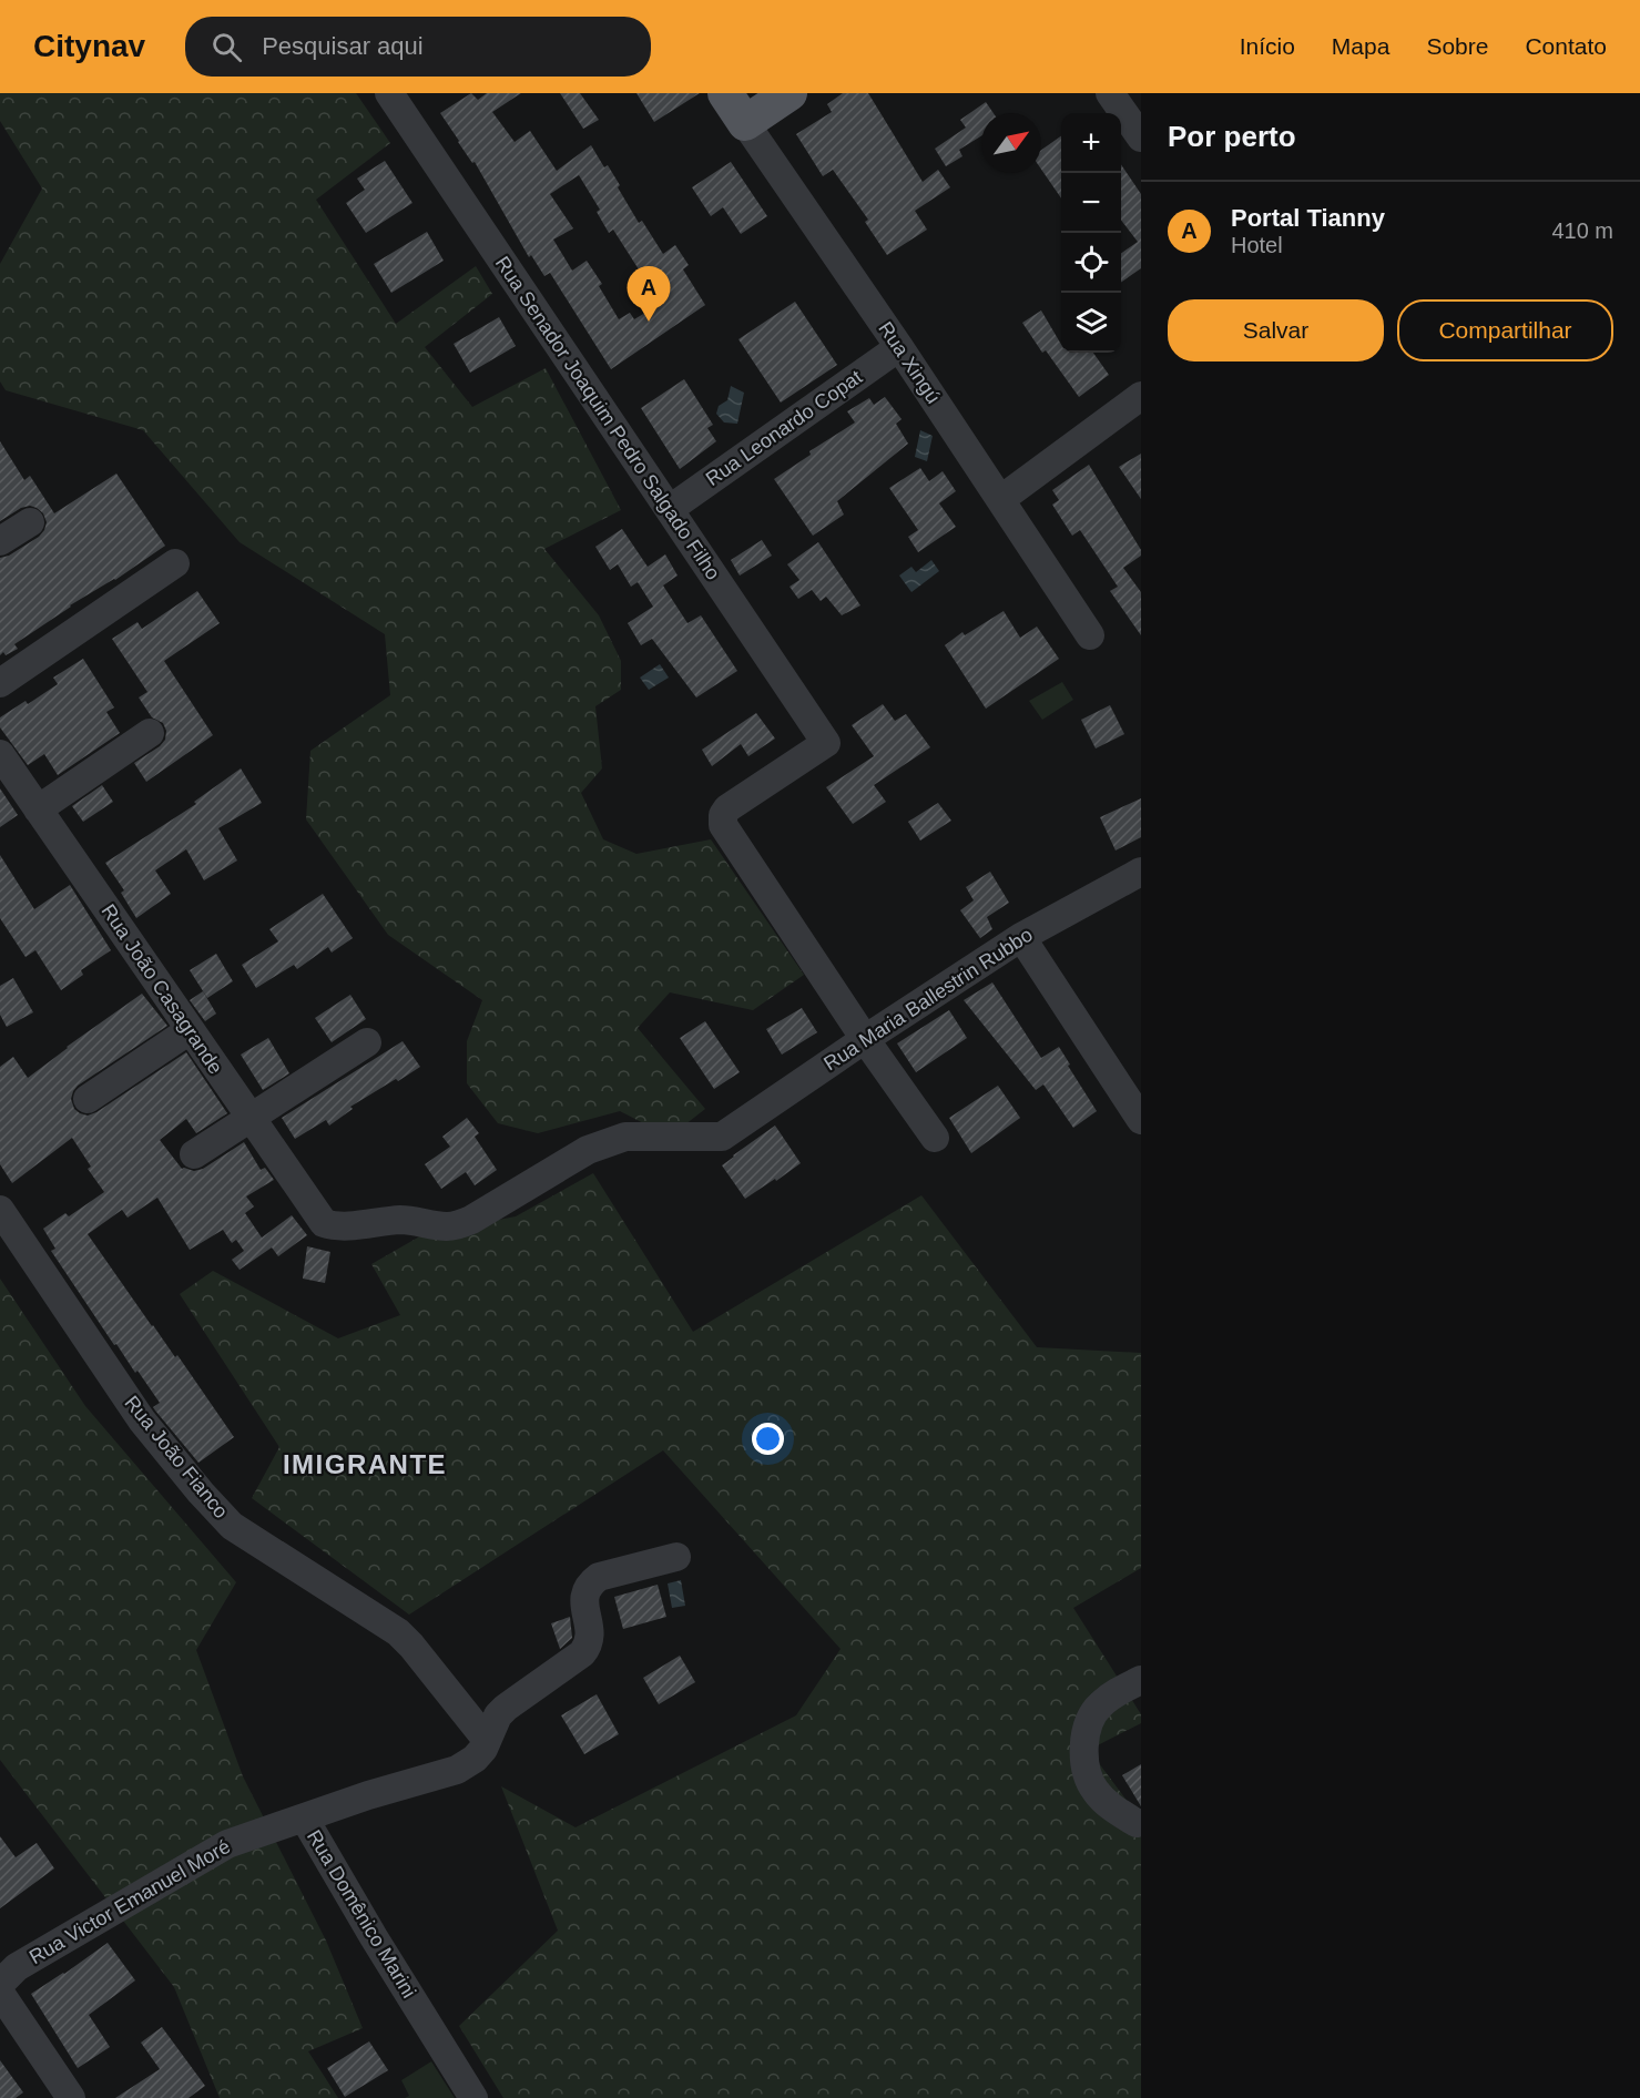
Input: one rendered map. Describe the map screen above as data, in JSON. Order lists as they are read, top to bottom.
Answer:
{
  "streets": {
    "main road": ["Rua Xingú"],
    "street": [
      "Rua Senador Joaquim Pedro Salgado Filho",
      "Rua Leonardo Copat",
      "Rua João Casagrande",
      "Rua Maria Ballestrin Rubbo",
      "Rua João Fianco",
      "Rua Victor Emanuel Moré",
      "Rua Domênico Marini"
    ]
  },
  "crossings": [
    ["Rua Xingú", "Rua Leonardo Copat"],
    ["Rua Senador Joaquim Pedro Salgado Filho", "Rua Leonardo Copat"],
    ["Rua Senador Joaquim Pedro Salgado Filho", "Rua Maria Ballestrin Rubbo"],
    ["Rua João Casagrande", "Rua Maria Ballestrin Rubbo"],
    ["Rua João Fianco", "Rua Domênico Marini"],
    ["Rua Victor Emanuel Moré", "Rua Domênico Marini"]
  ],
  "districts": ["IMIGRANTE"],
  "north": "top right",
  "page": {
    "header": "Citynav",
    "search": "Pesquisar aqui",
    "nav": [
      "Início",
      "Mapa",
      "Sobre",
      "Contato"
    ],
    "heading": "Por perto",
    "map_buttons": ["+", "−"],
    "list": [
      {
        "mark": "A",
        "name": "Portal Tianny",
        "note": "Hotel",
        "value": "410 m"
      }
    ],
    "pins": "A",
    "buttons": ["Salvar", "Compartilhar"]
  }
}
